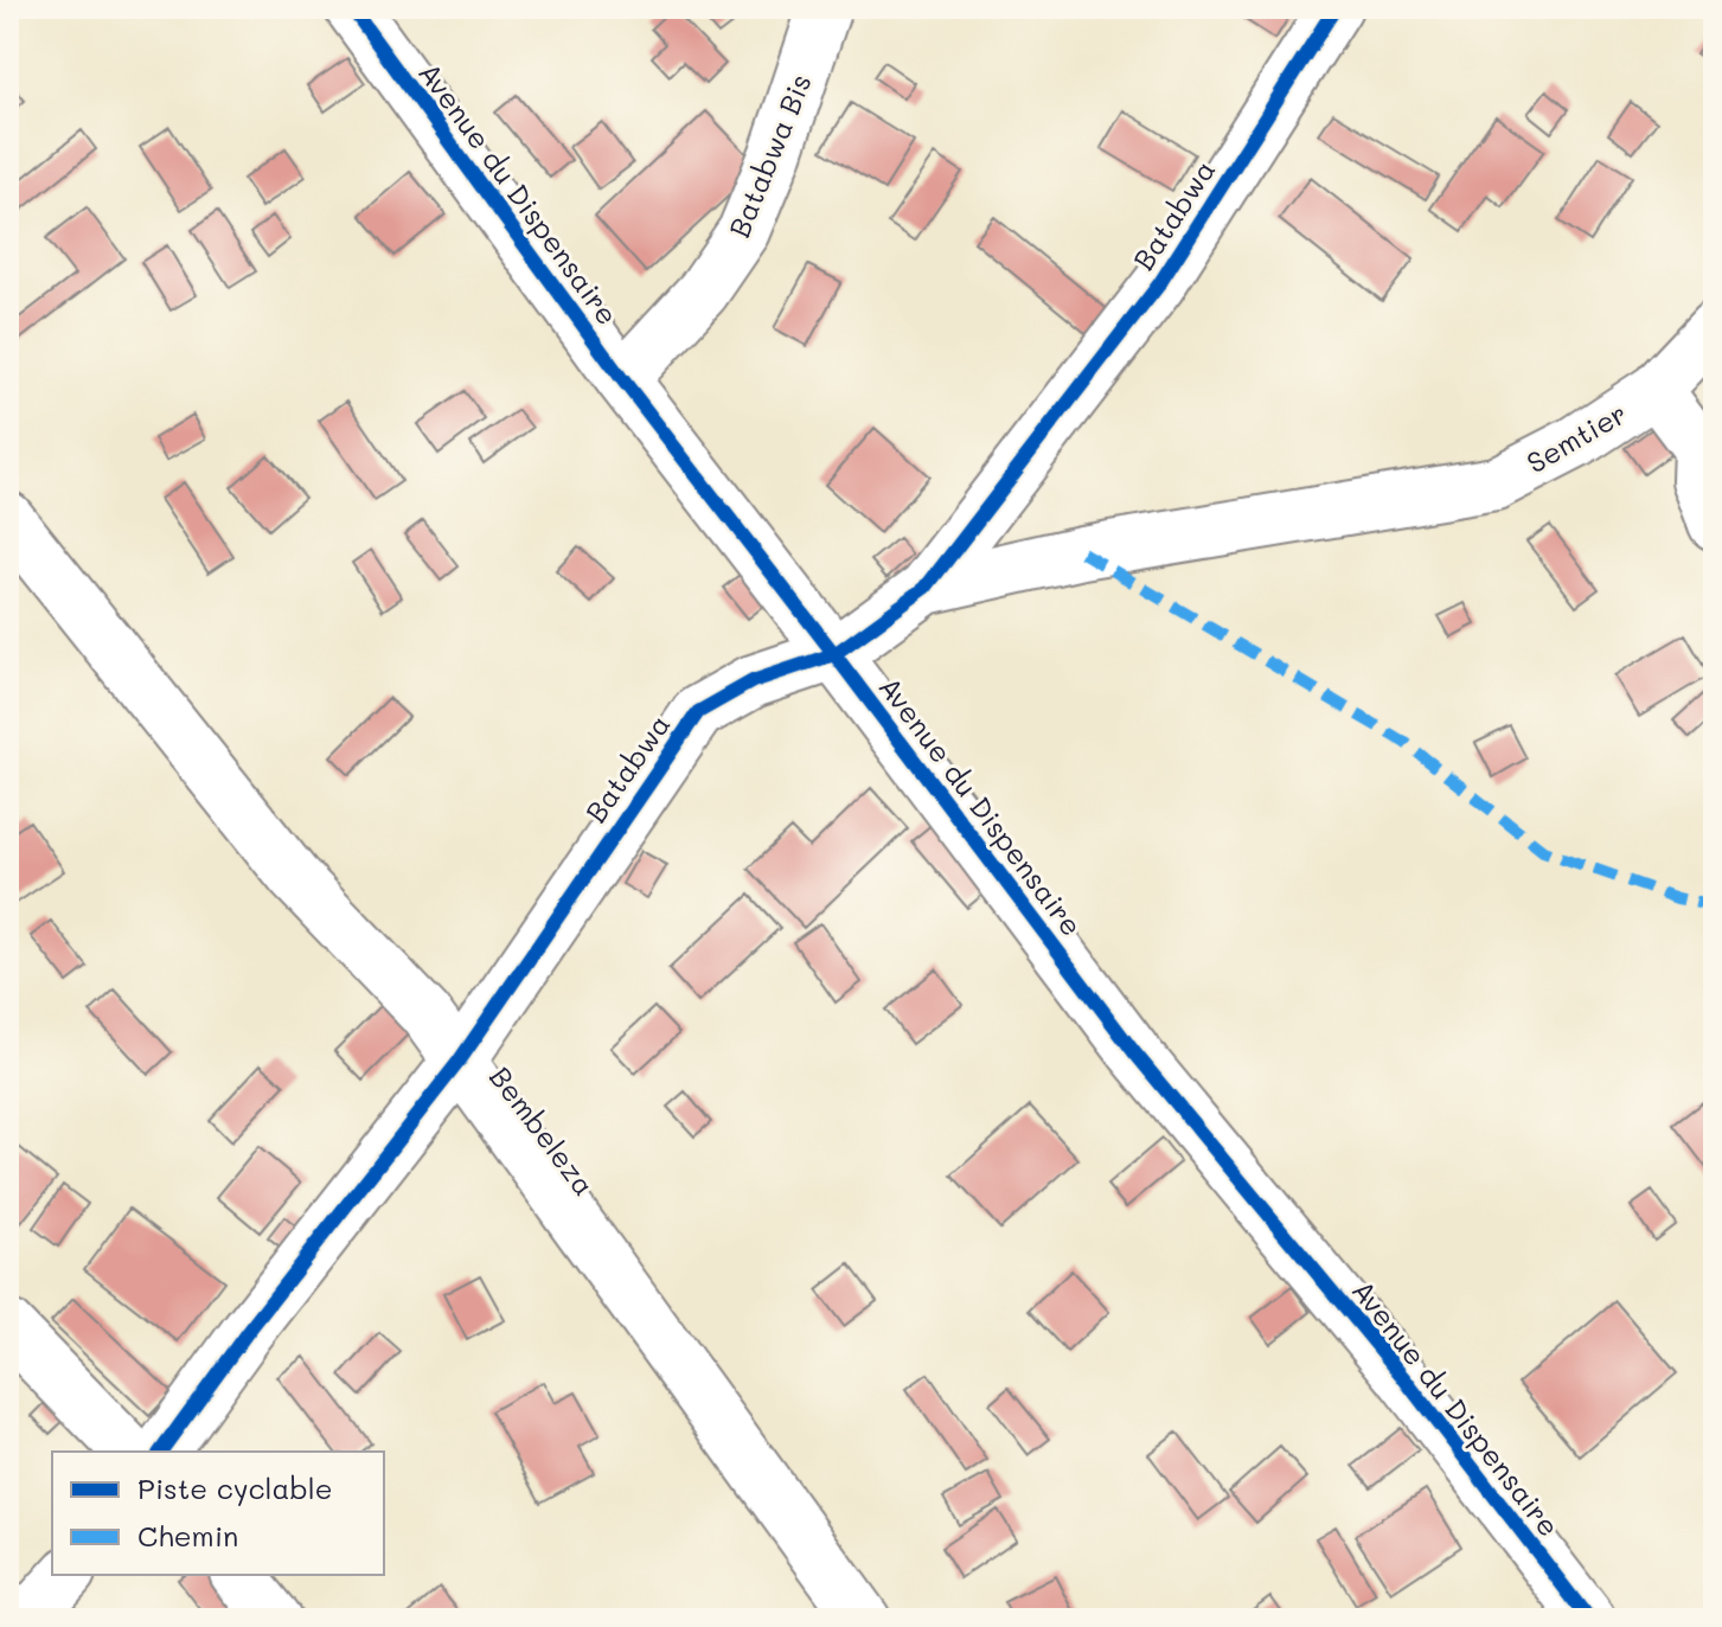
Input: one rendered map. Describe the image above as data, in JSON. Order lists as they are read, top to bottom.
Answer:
{
  "streets": {
    "street": [
      "Batabwa Bis",
      "Avenue du Dispensaire",
      "Batabwa",
      "Semtier",
      "Bembeleza"
    ]
  },
  "crossings": [
    ["Batabwa Bis", "Avenue du Dispensaire"],
    ["Avenue du Dispensaire", "Batabwa"],
    ["Batabwa", "Semtier"],
    ["Batabwa", "Bembeleza"]
  ],
  "legend": ["Piste cyclable", "Chemin"]
}
